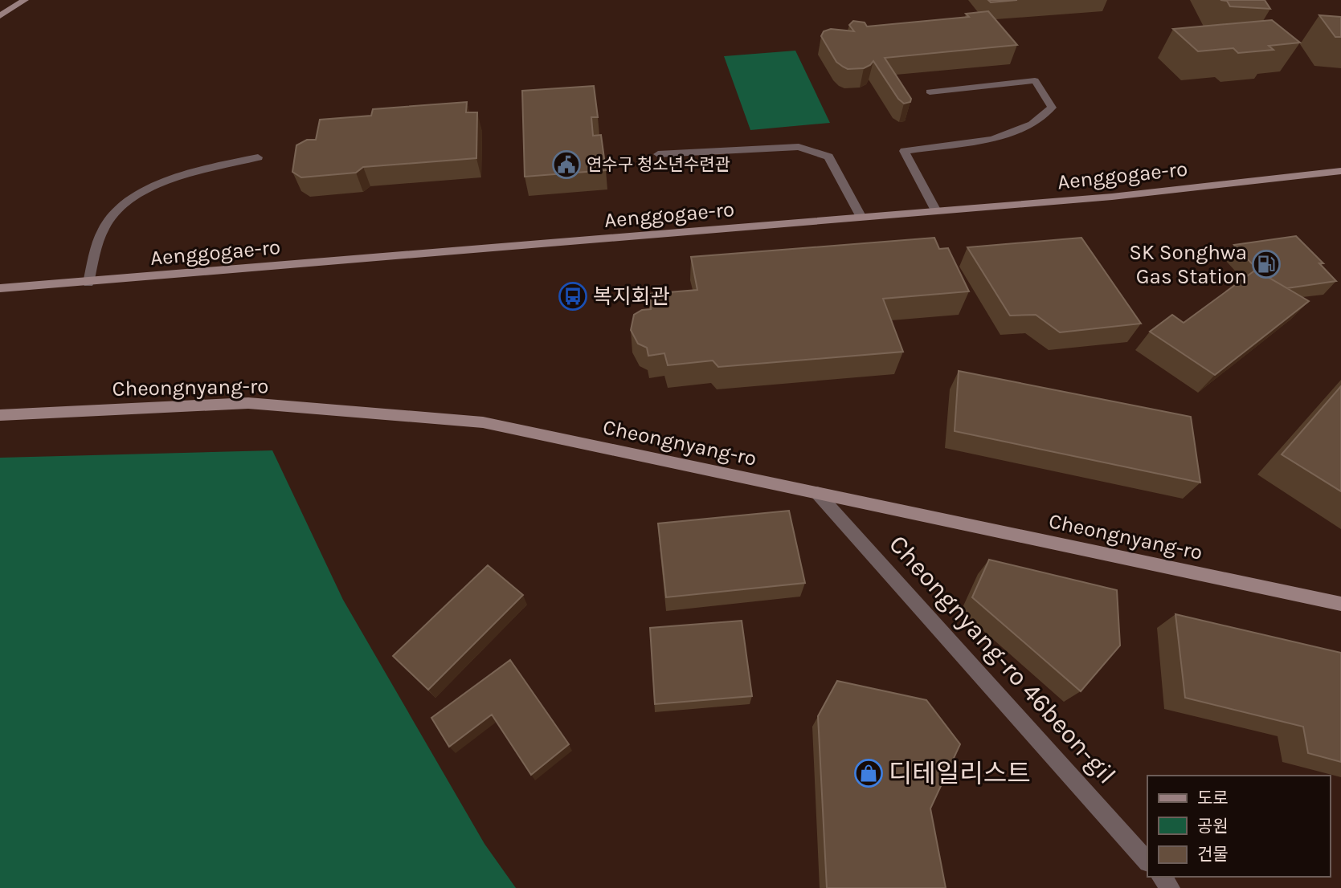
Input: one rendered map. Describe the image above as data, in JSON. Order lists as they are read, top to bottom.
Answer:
{
  "streets": {
    "street": ["Aenggogae-ro", "Cheongnyang-ro", "Cheongnyang-ro 46beon-gil"]
  },
  "crossings": [
    ["Cheongnyang-ro", "Cheongnyang-ro 46beon-gil"]
  ],
  "places": {
    "public building": ["연수구 청소년수련관"],
    "fuel station": ["SK Songhwa Gas Station"],
    "bus stop": ["복지회관"],
    "shop": ["디테일리스트"]
  },
  "legend": ["도로", "공원", "건물"]
}
